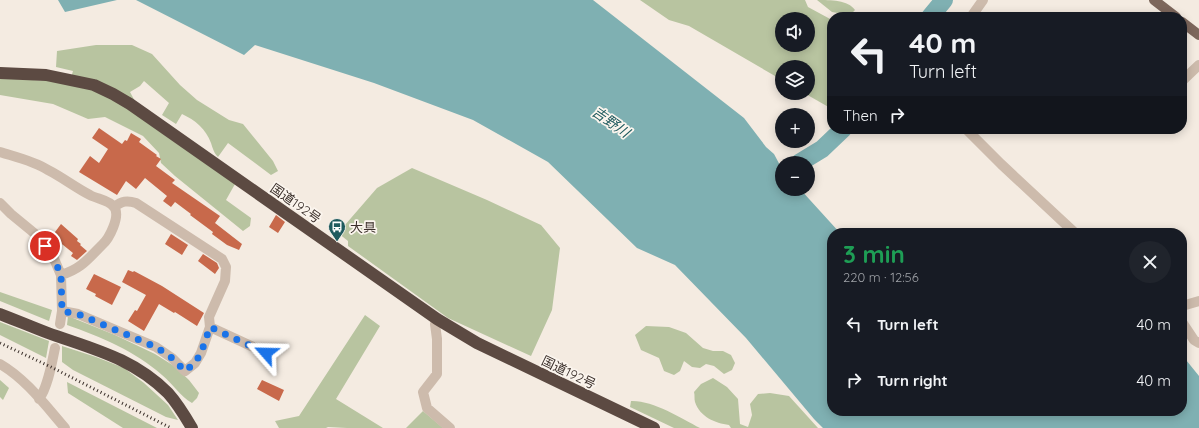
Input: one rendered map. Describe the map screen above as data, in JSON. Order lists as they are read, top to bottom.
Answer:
{
  "streets": {
    "highway": ["国道192号"]
  },
  "water": ["吉野川"],
  "places": {
    "bus stop": ["大具"]
  },
  "page": {
    "map_buttons": ["+", "−"],
    "turn": ["40 m", "Turn left"],
    "then": "Then",
    "heading": ["3 min", "220 m · 12:56"],
    "list": [
      {
        "name": "Turn left",
        "value": "40 m"
      },
      {
        "name": "Turn right",
        "value": "40 m"
      }
    ]
  }
}
